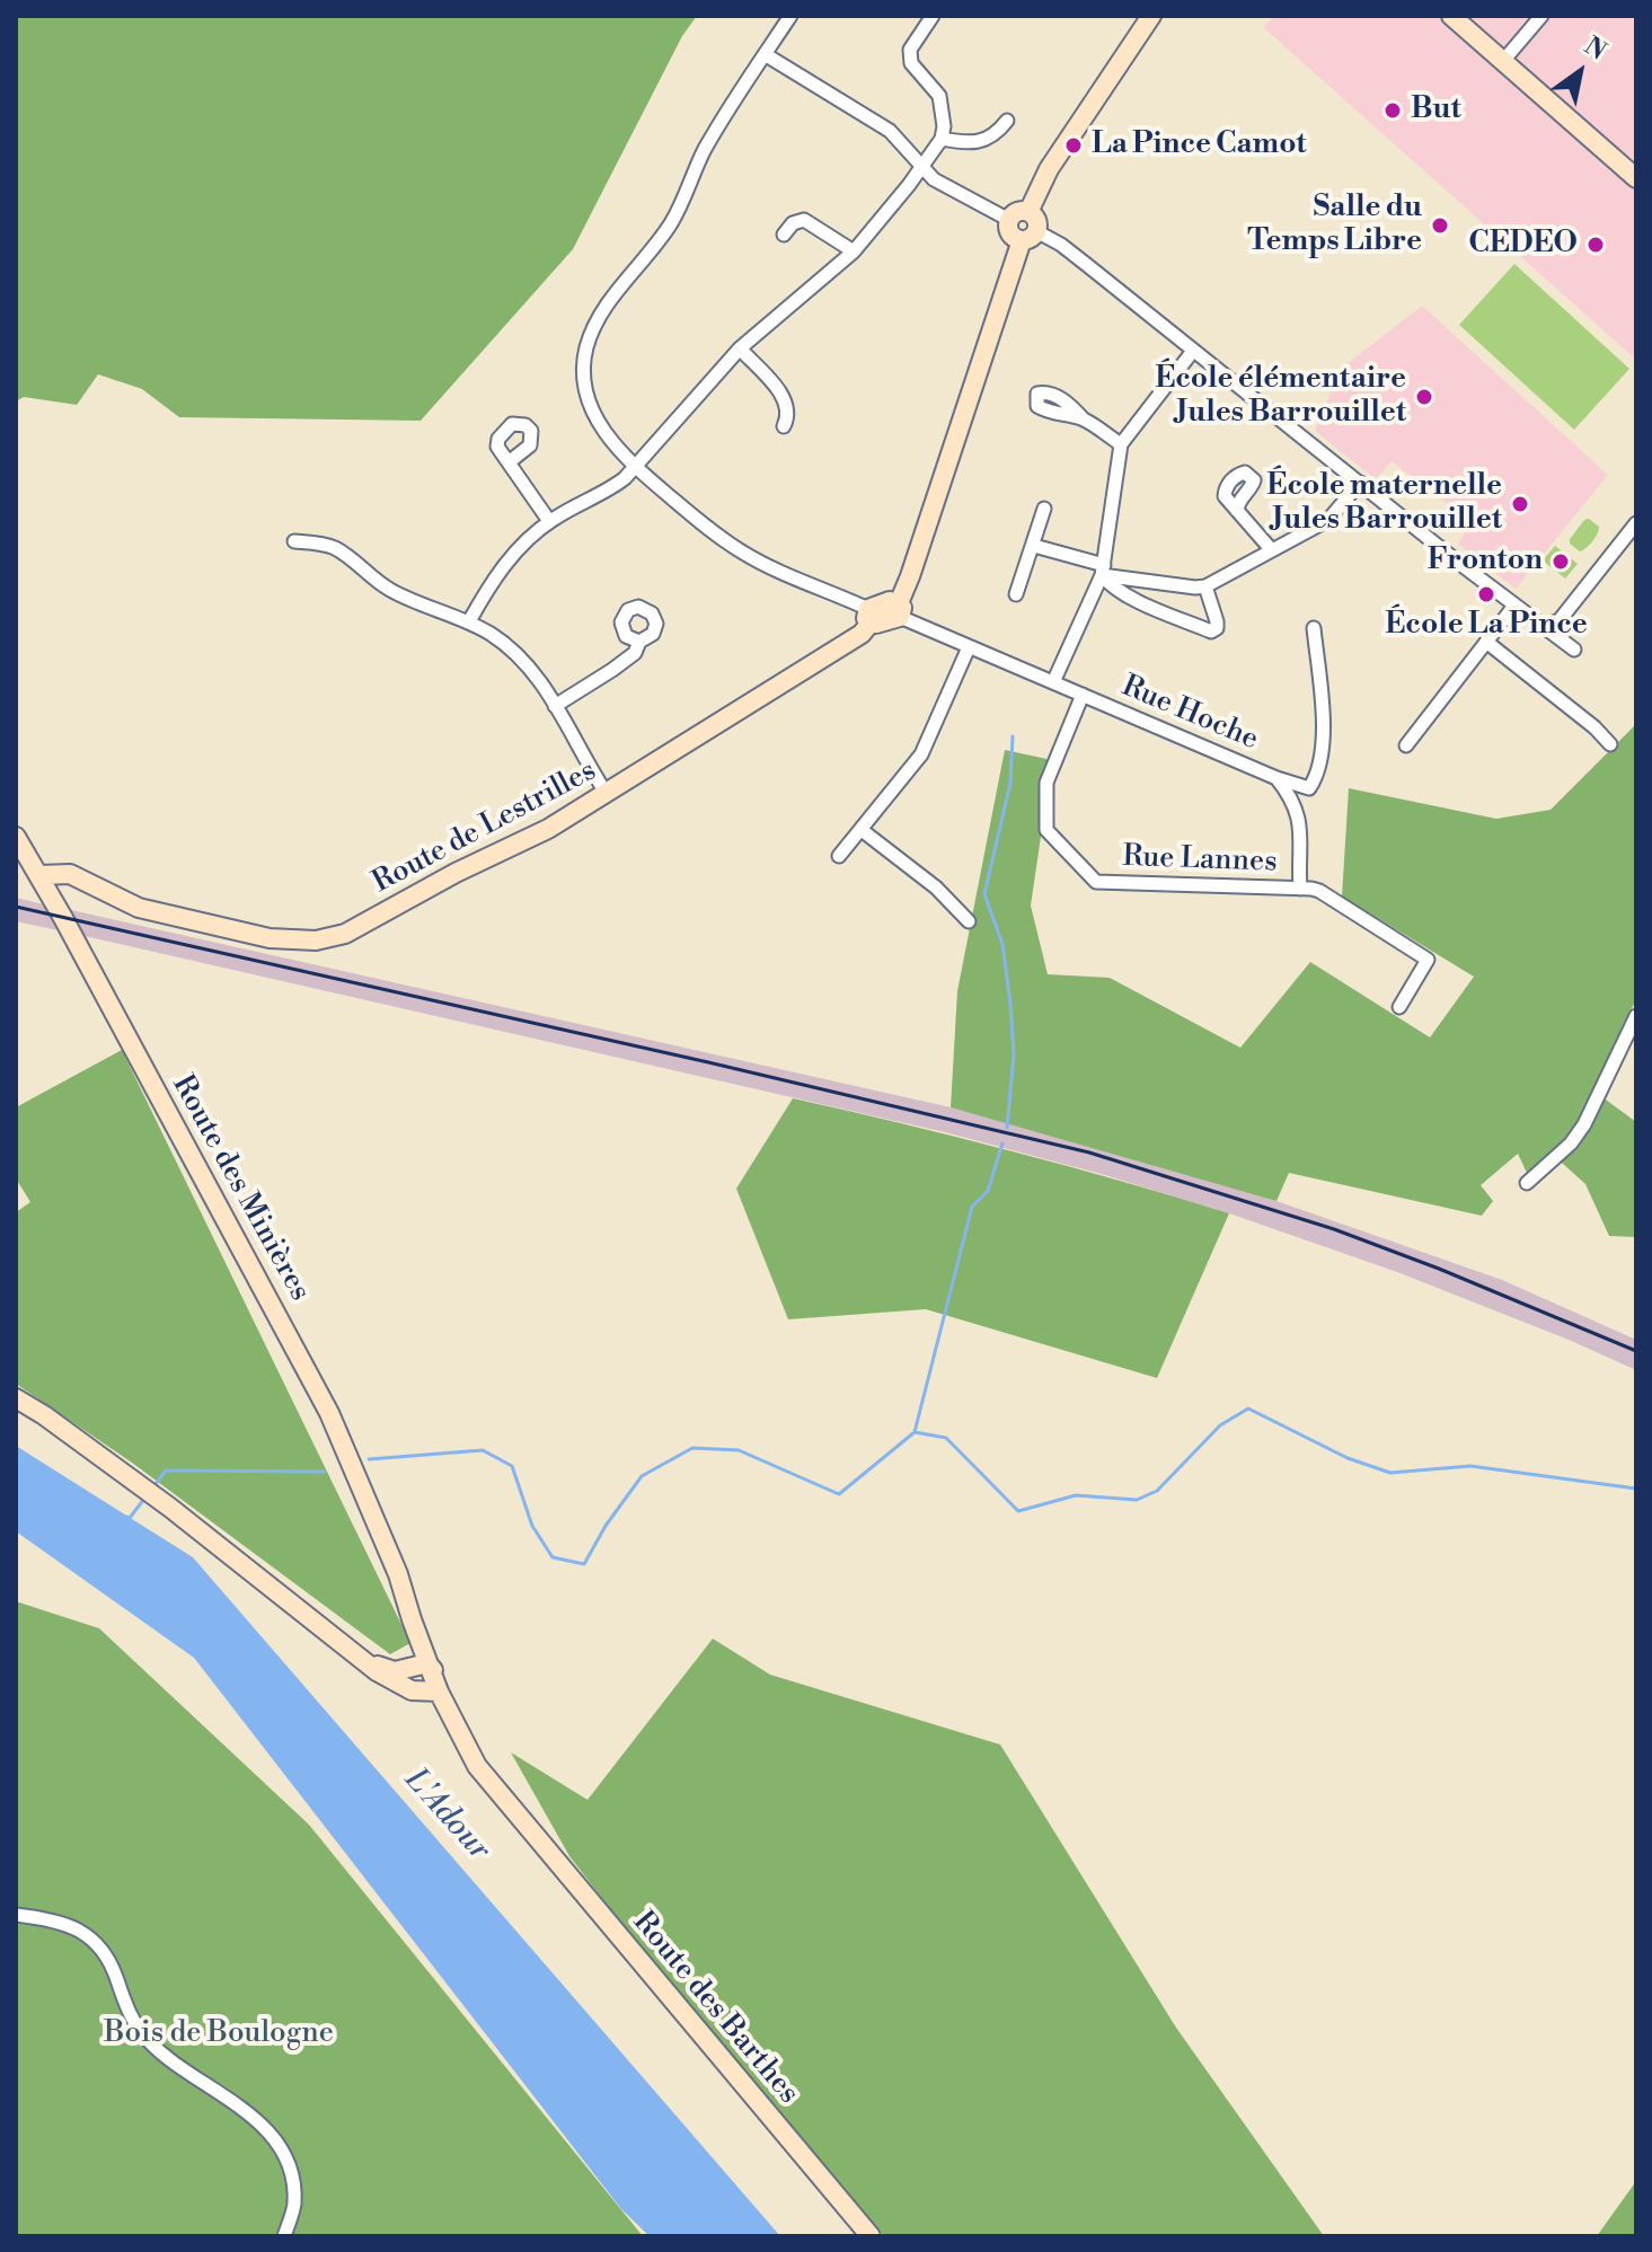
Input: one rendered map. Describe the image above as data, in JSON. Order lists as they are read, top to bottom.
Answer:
{
  "streets": {
    "street": [
      "Rue Hoche",
      "Route de Lestrilles",
      "Rue Lannes",
      "Route des Minières",
      "Route des Barthes"
    ]
  },
  "crossings": [
    ["Rue Hoche", "Rue Lannes"],
    ["Route de Lestrilles", "Route des Minières"],
    ["Route des Minières", "Route des Barthes"]
  ],
  "water": ["L'Adour"],
  "parks": ["Bois de Boulogne"],
  "places": [
    "But",
    "La Pince Camot",
    "Salle du Temps Libre",
    "CEDEO",
    "École élémentaire Jules Barrouillet",
    "École maternelle Jules Barrouillet",
    "Fronton",
    "École La Pince"
  ],
  "north": "top right"
}
